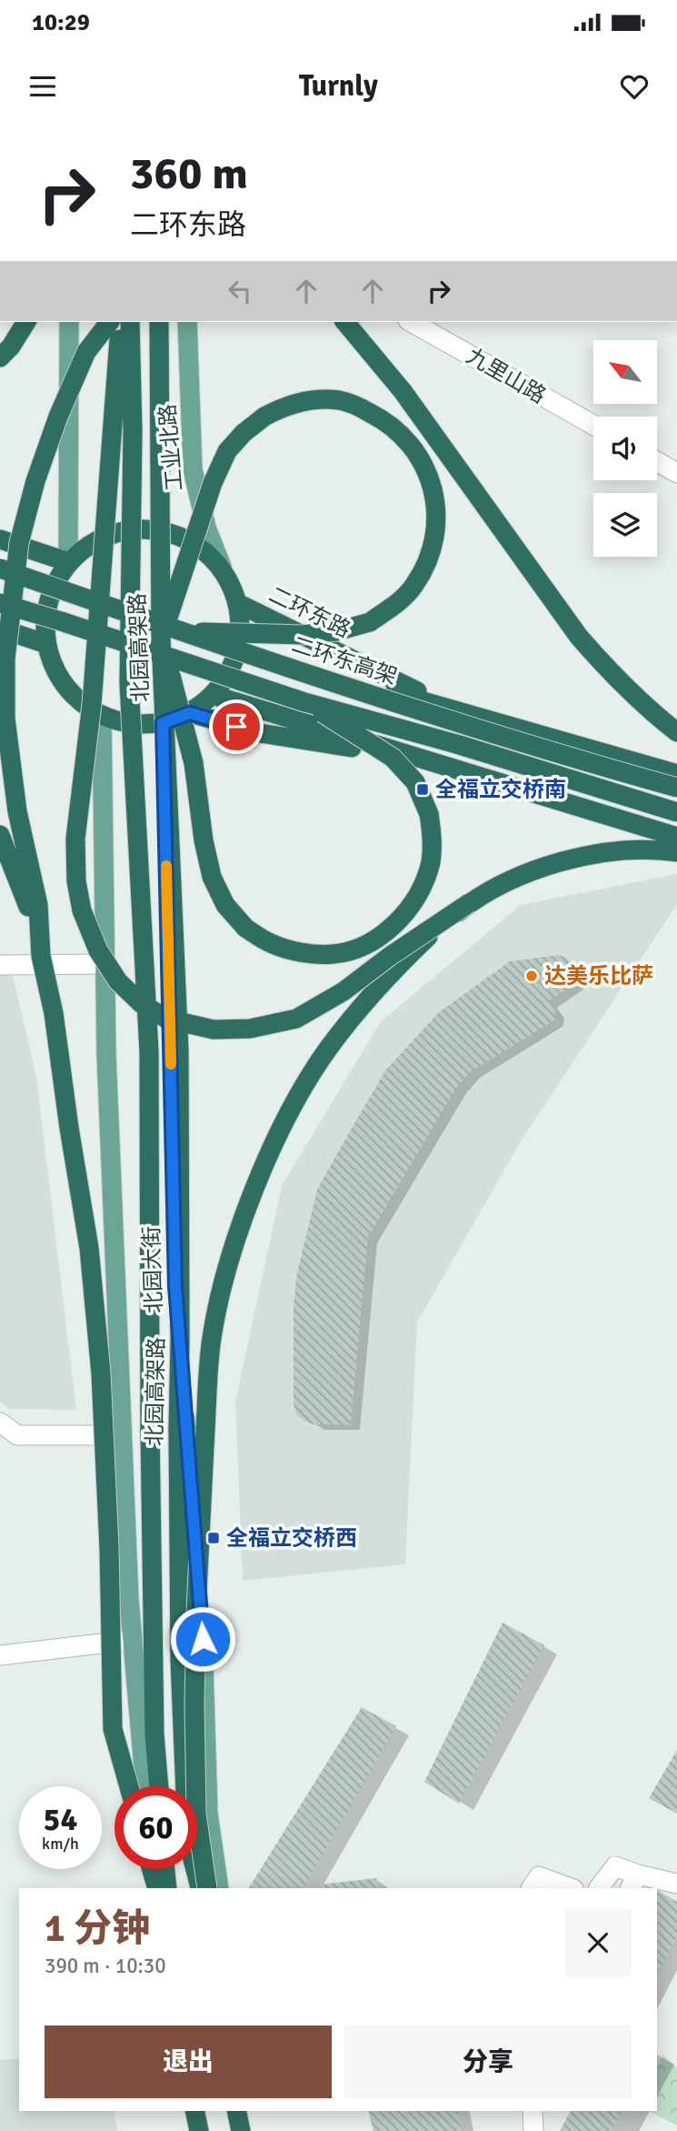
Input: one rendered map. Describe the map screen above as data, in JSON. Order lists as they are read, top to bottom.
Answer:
{
  "streets": {
    "highway": ["二环东路", "北园高架路", "二环东高架"],
    "main road": ["工业北路", "北园大街"],
    "street": ["九里山路"]
  },
  "crossings": [
    ["工业北路", "二环东路"],
    ["工业北路", "北园大街"],
    ["二环东路", "北园大街"]
  ],
  "places": {
    "transit": ["全福立交桥南", "全福立交桥西"],
    "other": ["达美乐比萨"]
  },
  "north": "top left",
  "page": {
    "status": "10:29",
    "header": "Turnly",
    "turn": ["360 m", "二环东路"],
    "speed": "54 km/h",
    "limit": "60",
    "heading": ["1 分钟", "390 m · 10:30"],
    "buttons": ["退出", "分享"]
  }
}
